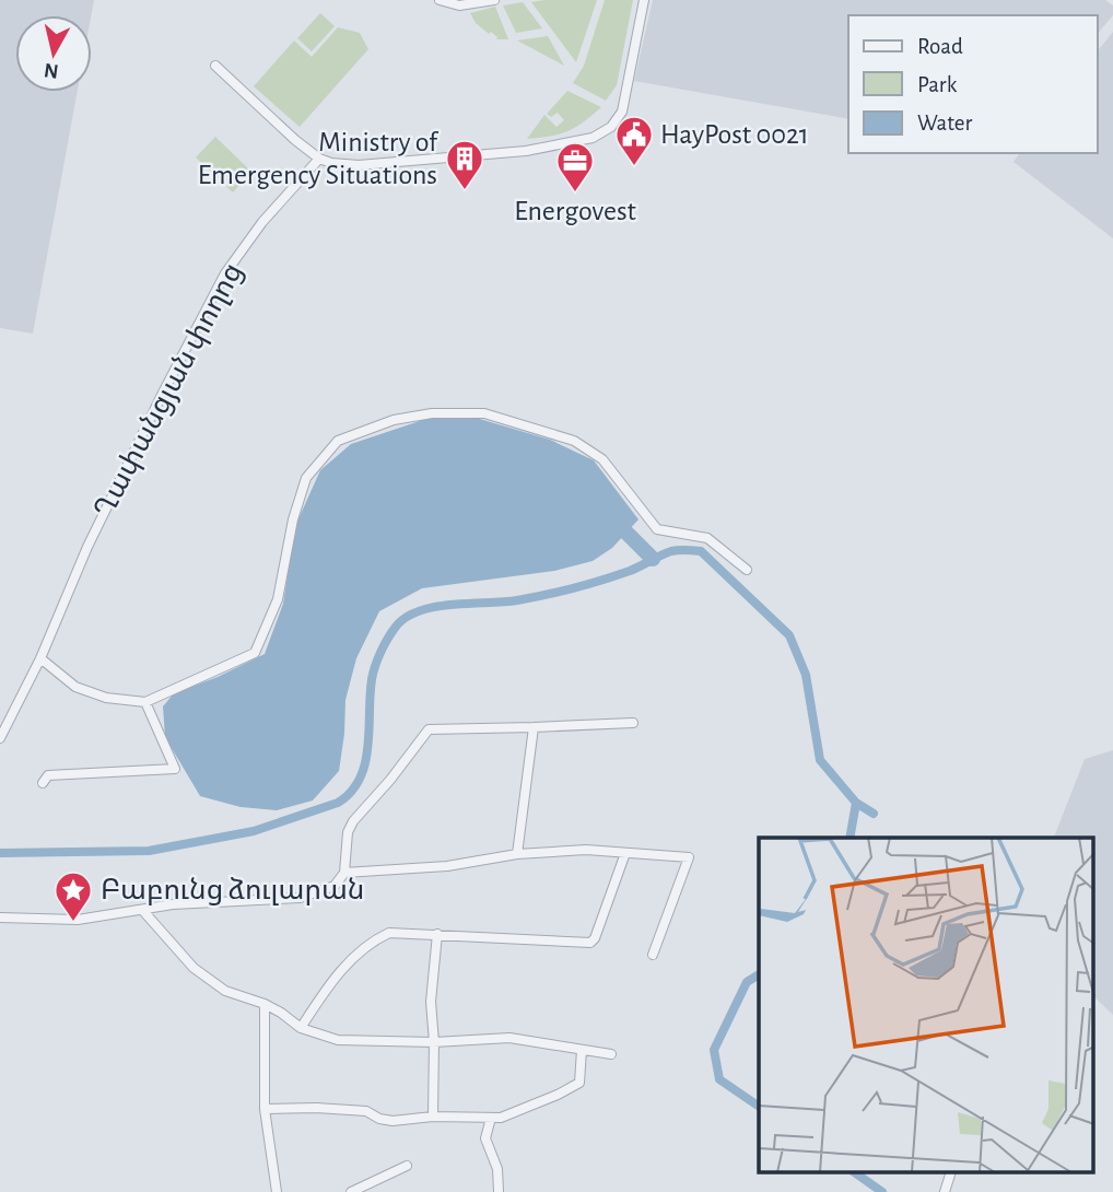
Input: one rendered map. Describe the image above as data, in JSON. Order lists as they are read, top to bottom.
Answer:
{
  "streets": {
    "street": ["Ղափանցյան փողոց"]
  },
  "places": {
    "public building": ["HayPost 0021"],
    "building": ["Ministry of Emergency Situations"],
    "office": ["Energovest"],
    "place": ["Բաբունց ձուլարան"]
  },
  "legend": ["Road", "Park", "Water"],
  "north": "bottom"
}
